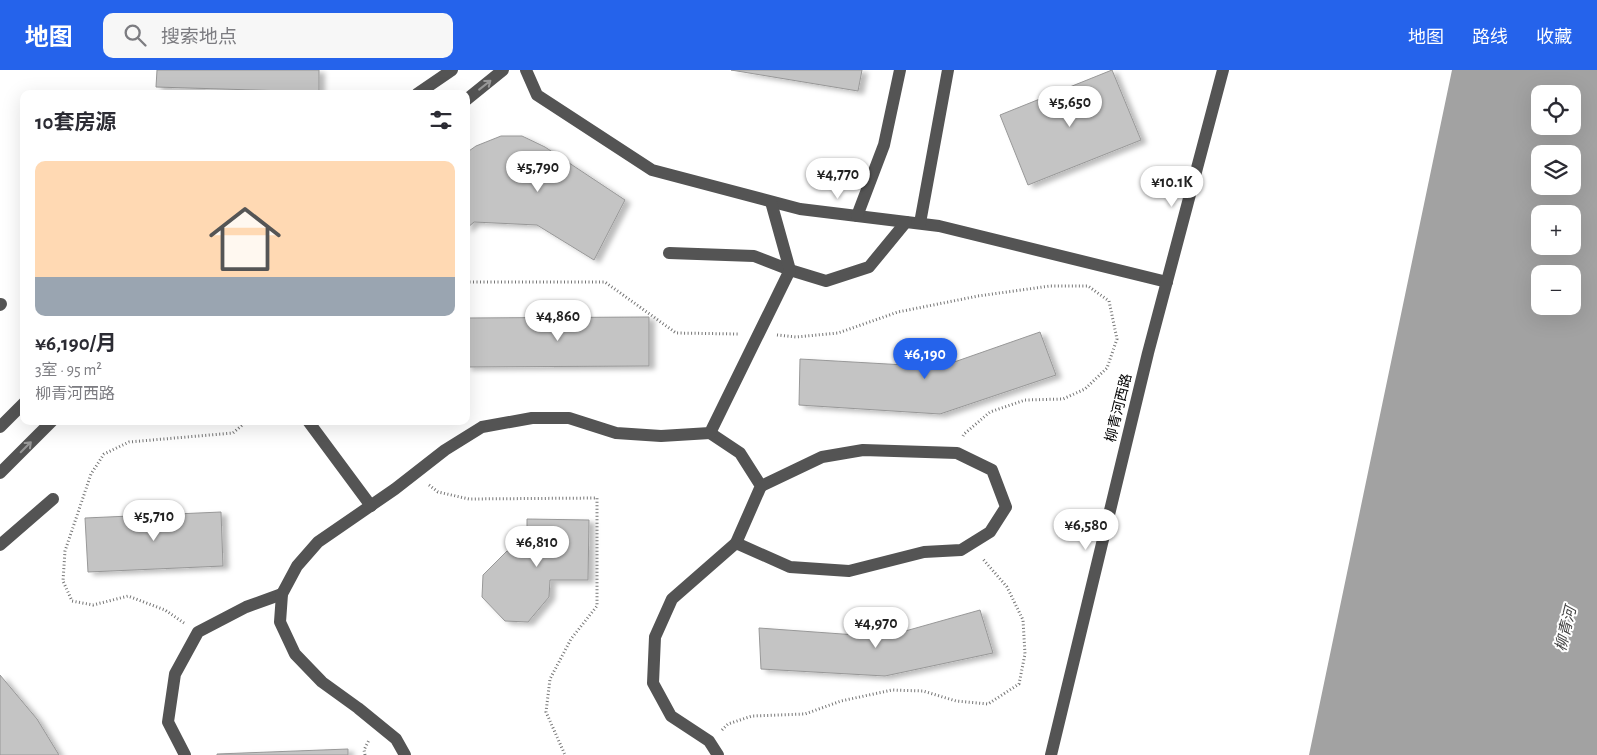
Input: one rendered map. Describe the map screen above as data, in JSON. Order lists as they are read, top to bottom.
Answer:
{
  "streets": {
    "street": ["柳青河西路"]
  },
  "water": ["柳青河"],
  "page": {
    "header": "地图",
    "search": "搜索地点",
    "nav": ["地图", "路线", "收藏"],
    "map_buttons": ["+", "−"],
    "price": [
      "¥5,650",
      "¥5,790",
      "¥4,770",
      "¥10.1K",
      "¥4,860",
      "¥6,190",
      "¥5,710",
      "¥6,580",
      "¥6,810",
      "¥4,970"
    ],
    "heading": "10套房源",
    "list": [
      {
        "name": "¥6,190/月",
        "note": "3室 · 95 m² · 柳青河西路"
      }
    ]
  }
}
